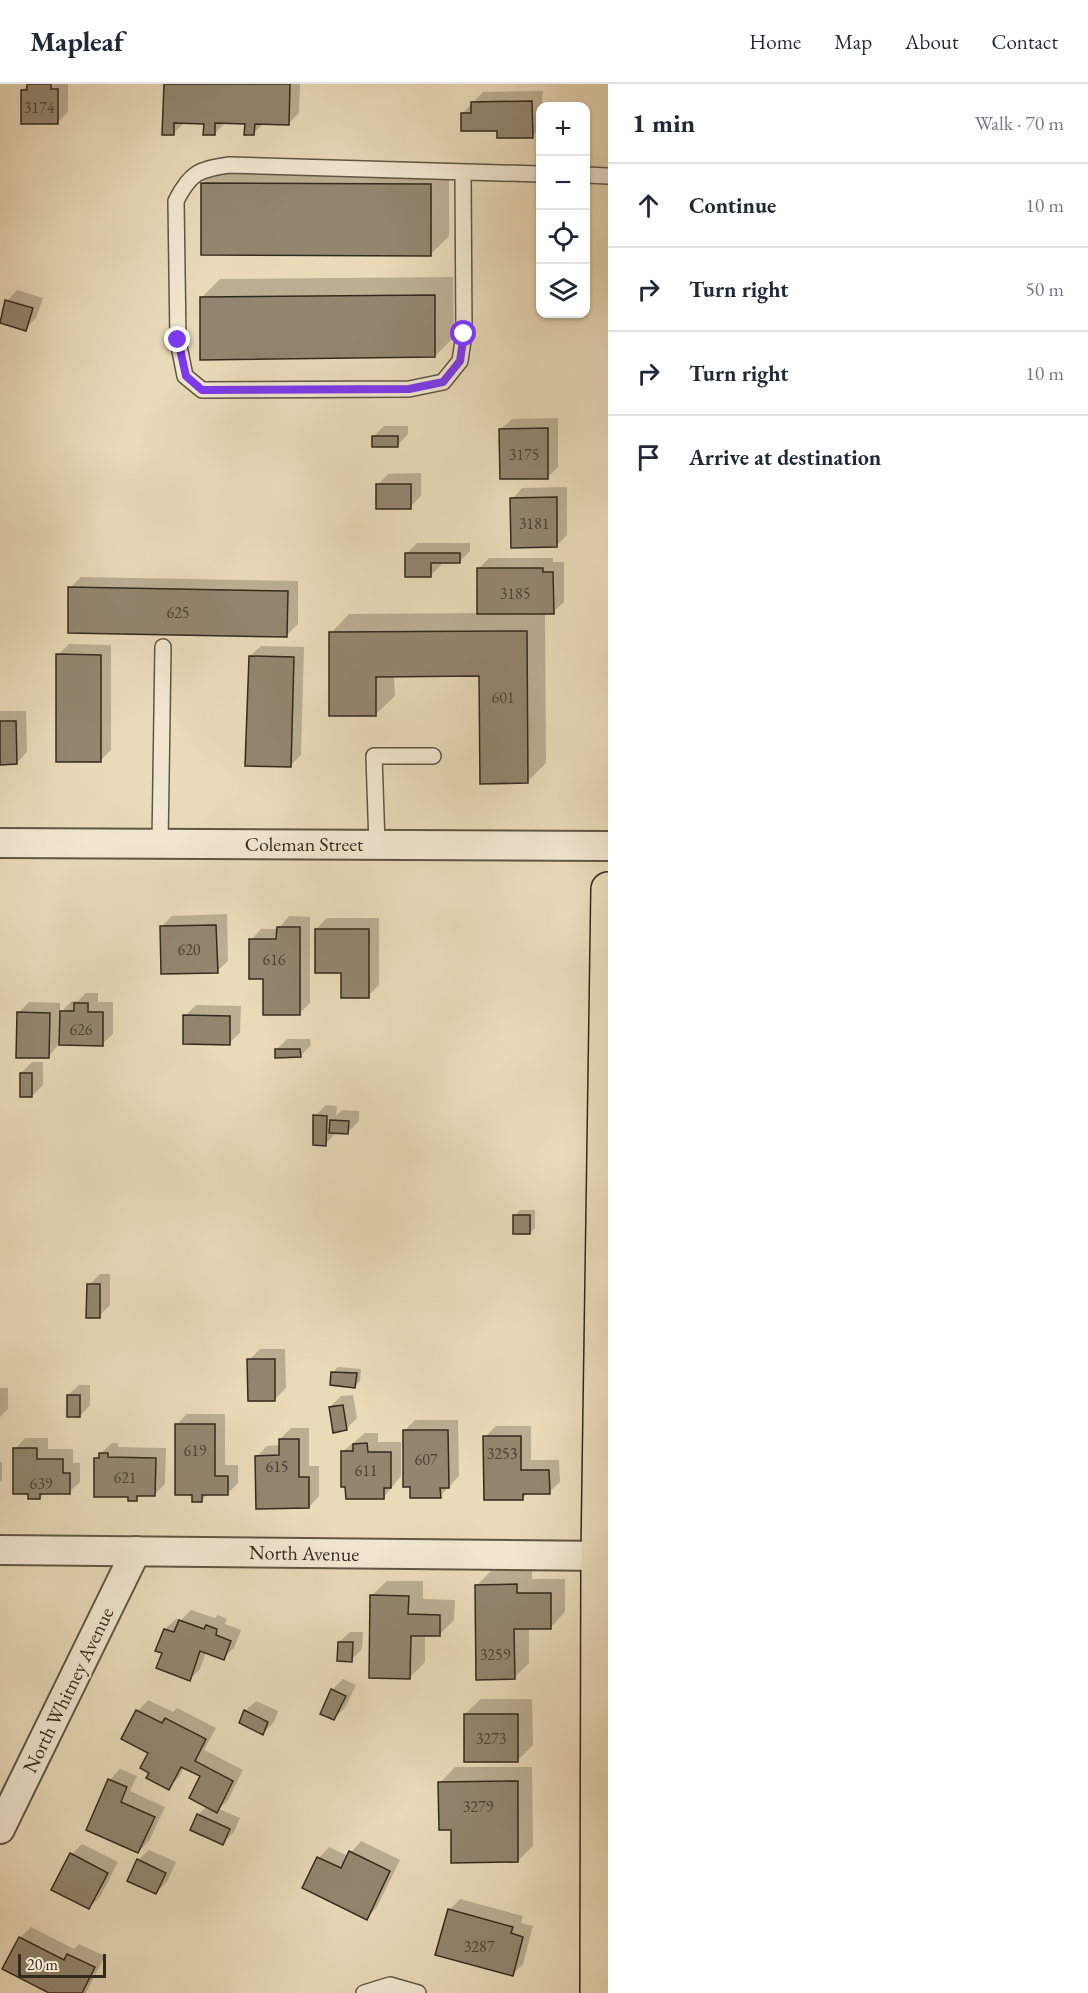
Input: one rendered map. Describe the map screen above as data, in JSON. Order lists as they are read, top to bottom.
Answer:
{
  "streets": {
    "street": ["Coleman Street", "North Avenue", "North Whitney Avenue"]
  },
  "crossings": [
    ["North Avenue", "North Whitney Avenue"]
  ],
  "house_numbers": [
    "3174",
    "3175",
    "3181",
    "3185",
    "625",
    "601",
    "620",
    "616",
    "626",
    "619",
    "3253",
    "607",
    "615",
    "611",
    "621",
    "639",
    "3259",
    "3273",
    "3279",
    "3287"
  ],
  "scale_bar": "20 m",
  "page": {
    "header": "Mapleaf",
    "nav": [
      "Home",
      "Map",
      "About",
      "Contact"
    ],
    "heading": ["1 min", "Walk · 70 m"],
    "map_buttons": ["+", "−"],
    "list": [
      ["Continue", "10 m"],
      ["Turn right", "50 m"],
      ["Turn right", "10 m"],
      "Arrive at destination"
    ],
    "scale": "20 m"
  }
}
